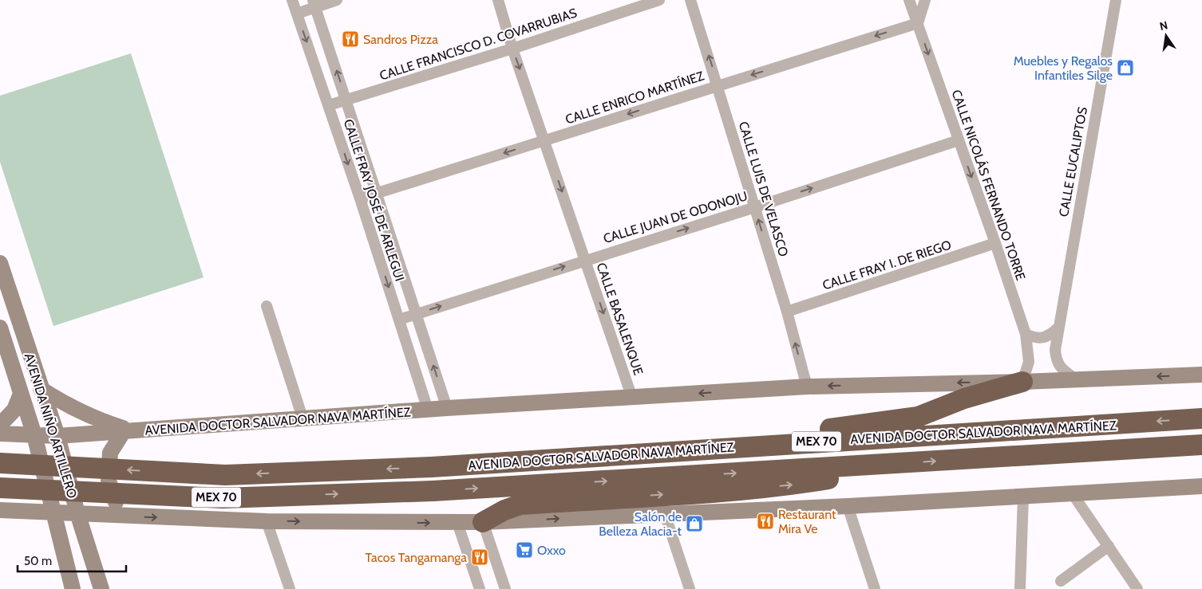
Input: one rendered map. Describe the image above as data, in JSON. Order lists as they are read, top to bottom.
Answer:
{
  "streets": {
    "highway": ["AVENIDA DOCTOR SALVADOR NAVA MARTÍNEZ", "MEX 70"],
    "main road": ["AVENIDA NIÑO ARTILLERO"],
    "street": [
      "CALLE FRANCISCO D. COVARRUBIAS",
      "CALLE ENRICO MARTÍNEZ",
      "CALLE EUCALIPTOS",
      "CALLE NICOLÁS FERNANDO TORRE",
      "CALLE LUIS DE VELASCO",
      "CALLE FRAY JOSÉ DE ARLEGUI",
      "CALLE JUAN DE ODONOJU",
      "CALLE FRAY I. DE RIEGO",
      "CALLE BASALENQUE"
    ]
  },
  "crossings": [
    ["CALLE FRANCISCO D. COVARRUBIAS", "CALLE FRAY JOSÉ DE ARLEGUI"],
    ["CALLE FRANCISCO D. COVARRUBIAS", "CALLE BASALENQUE"],
    ["CALLE ENRICO MARTÍNEZ", "CALLE NICOLÁS FERNANDO TORRE"],
    ["CALLE ENRICO MARTÍNEZ", "CALLE LUIS DE VELASCO"],
    ["CALLE ENRICO MARTÍNEZ", "CALLE FRAY JOSÉ DE ARLEGUI"],
    ["CALLE ENRICO MARTÍNEZ", "CALLE BASALENQUE"],
    ["CALLE EUCALIPTOS", "AVENIDA DOCTOR SALVADOR NAVA MARTÍNEZ"],
    ["CALLE NICOLÁS FERNANDO TORRE", "CALLE JUAN DE ODONOJU"],
    ["CALLE NICOLÁS FERNANDO TORRE", "CALLE FRAY I. DE RIEGO"],
    ["CALLE NICOLÁS FERNANDO TORRE", "AVENIDA DOCTOR SALVADOR NAVA MARTÍNEZ"],
    ["CALLE LUIS DE VELASCO", "CALLE JUAN DE ODONOJU"],
    ["CALLE LUIS DE VELASCO", "CALLE FRAY I. DE RIEGO"],
    ["CALLE LUIS DE VELASCO", "AVENIDA DOCTOR SALVADOR NAVA MARTÍNEZ"],
    ["CALLE FRAY JOSÉ DE ARLEGUI", "CALLE JUAN DE ODONOJU"],
    ["CALLE FRAY JOSÉ DE ARLEGUI", "AVENIDA DOCTOR SALVADOR NAVA MARTÍNEZ"],
    ["CALLE JUAN DE ODONOJU", "CALLE BASALENQUE"],
    ["CALLE BASALENQUE", "AVENIDA DOCTOR SALVADOR NAVA MARTÍNEZ"],
    ["AVENIDA DOCTOR SALVADOR NAVA MARTÍNEZ", "AVENIDA NIÑO ARTILLERO"]
  ],
  "one_way": [
    "CALLE ENRICO MARTÍNEZ",
    "CALLE NICOLÁS FERNANDO TORRE",
    "CALLE LUIS DE VELASCO",
    "CALLE JUAN DE ODONOJU",
    "CALLE BASALENQUE"
  ],
  "places": {
    "restaurant": ["Sandros Pizza", "Restaurant Mira Ve", "Tacos Tangamanga"],
    "shop": ["Muebles y Regalos Infantiles Silge", "Salón de Belleza Alacia-t"],
    "supermarket": ["Oxxo"]
  },
  "scale_bar": "50 m",
  "north": "top"
}
